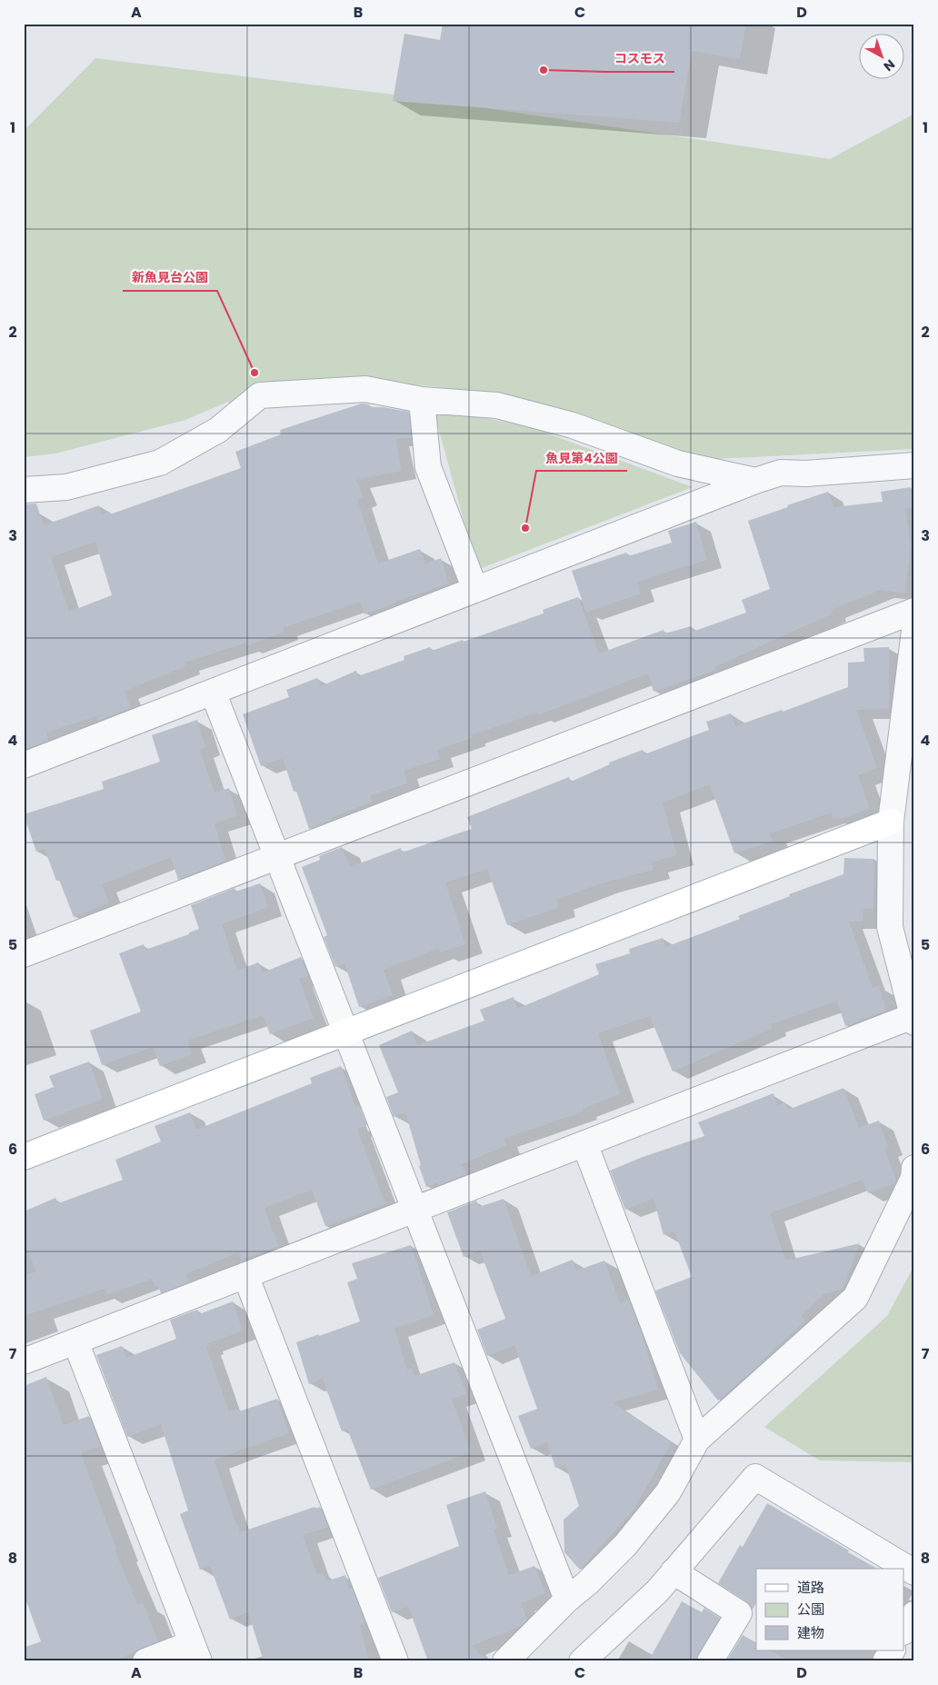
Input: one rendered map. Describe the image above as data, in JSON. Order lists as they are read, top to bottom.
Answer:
{
  "places": ["コスモス", "新魚見台公園", "魚見第4公園"],
  "legend": ["道路", "公園", "建物"],
  "north": "bottom right",
  "grid": {
    "columns": [
      "A",
      "B",
      "C",
      "D"
    ],
    "rows": [
      "1",
      "2",
      "3",
      "4",
      "5",
      "6",
      "7",
      "8"
    ]
  }
}
